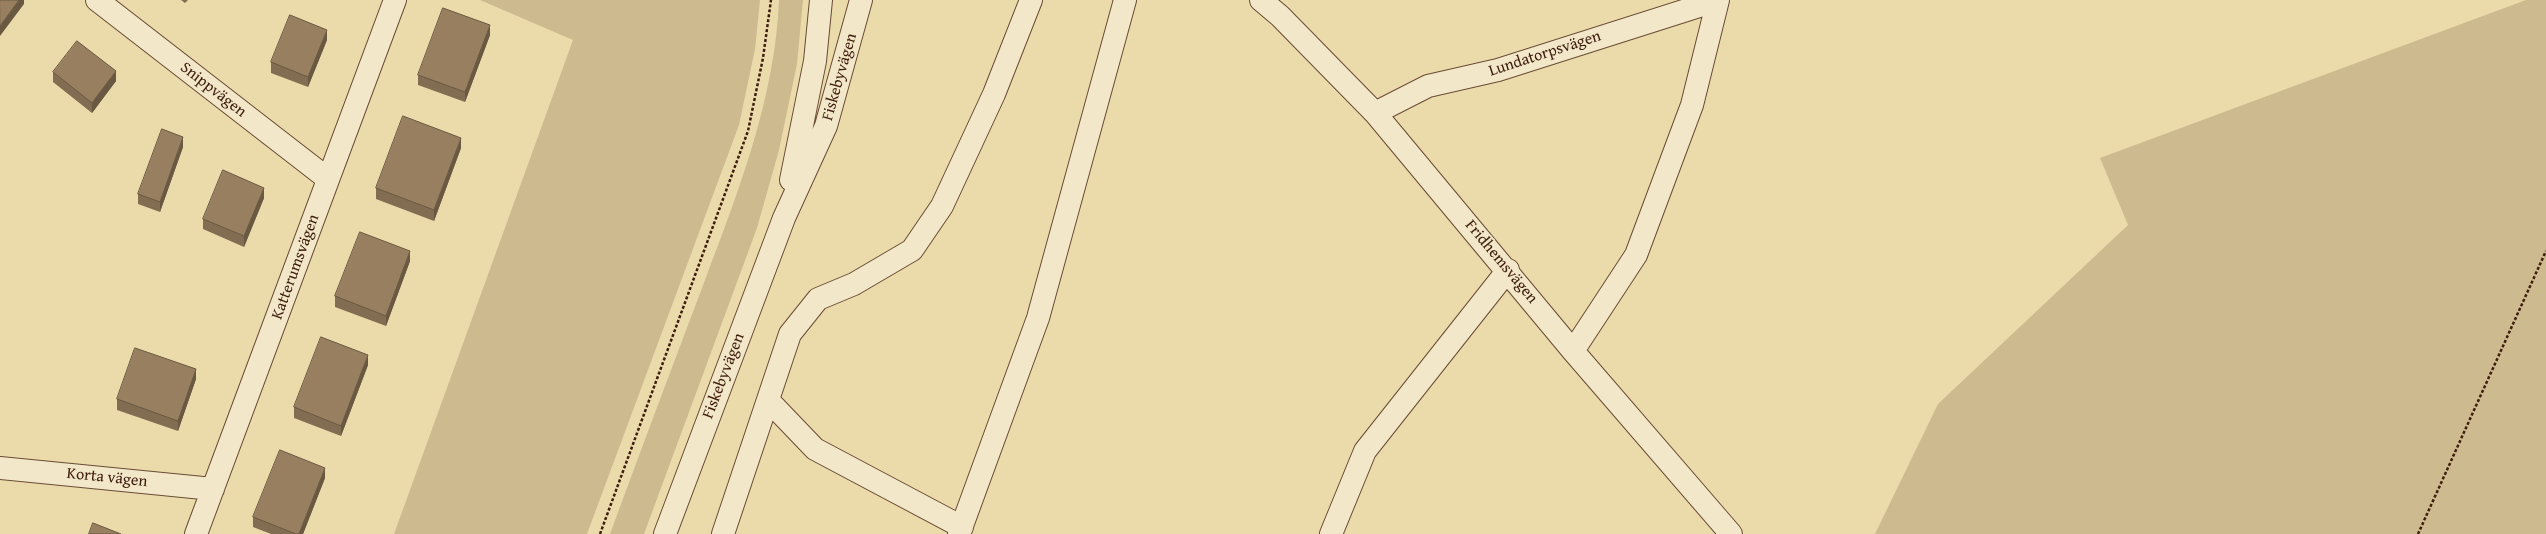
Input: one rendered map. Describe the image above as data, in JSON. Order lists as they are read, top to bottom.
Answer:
{
  "streets": {
    "street": [
      "Lundatorpsvägen",
      "Fiskebyvägen",
      "Snippvägen",
      "Fridhemsvägen",
      "Katterumsvägen",
      "Korta vägen"
    ]
  },
  "crossings": [
    ["Lundatorpsvägen", "Fridhemsvägen"],
    ["Snippvägen", "Katterumsvägen"],
    ["Katterumsvägen", "Korta vägen"]
  ]
}
